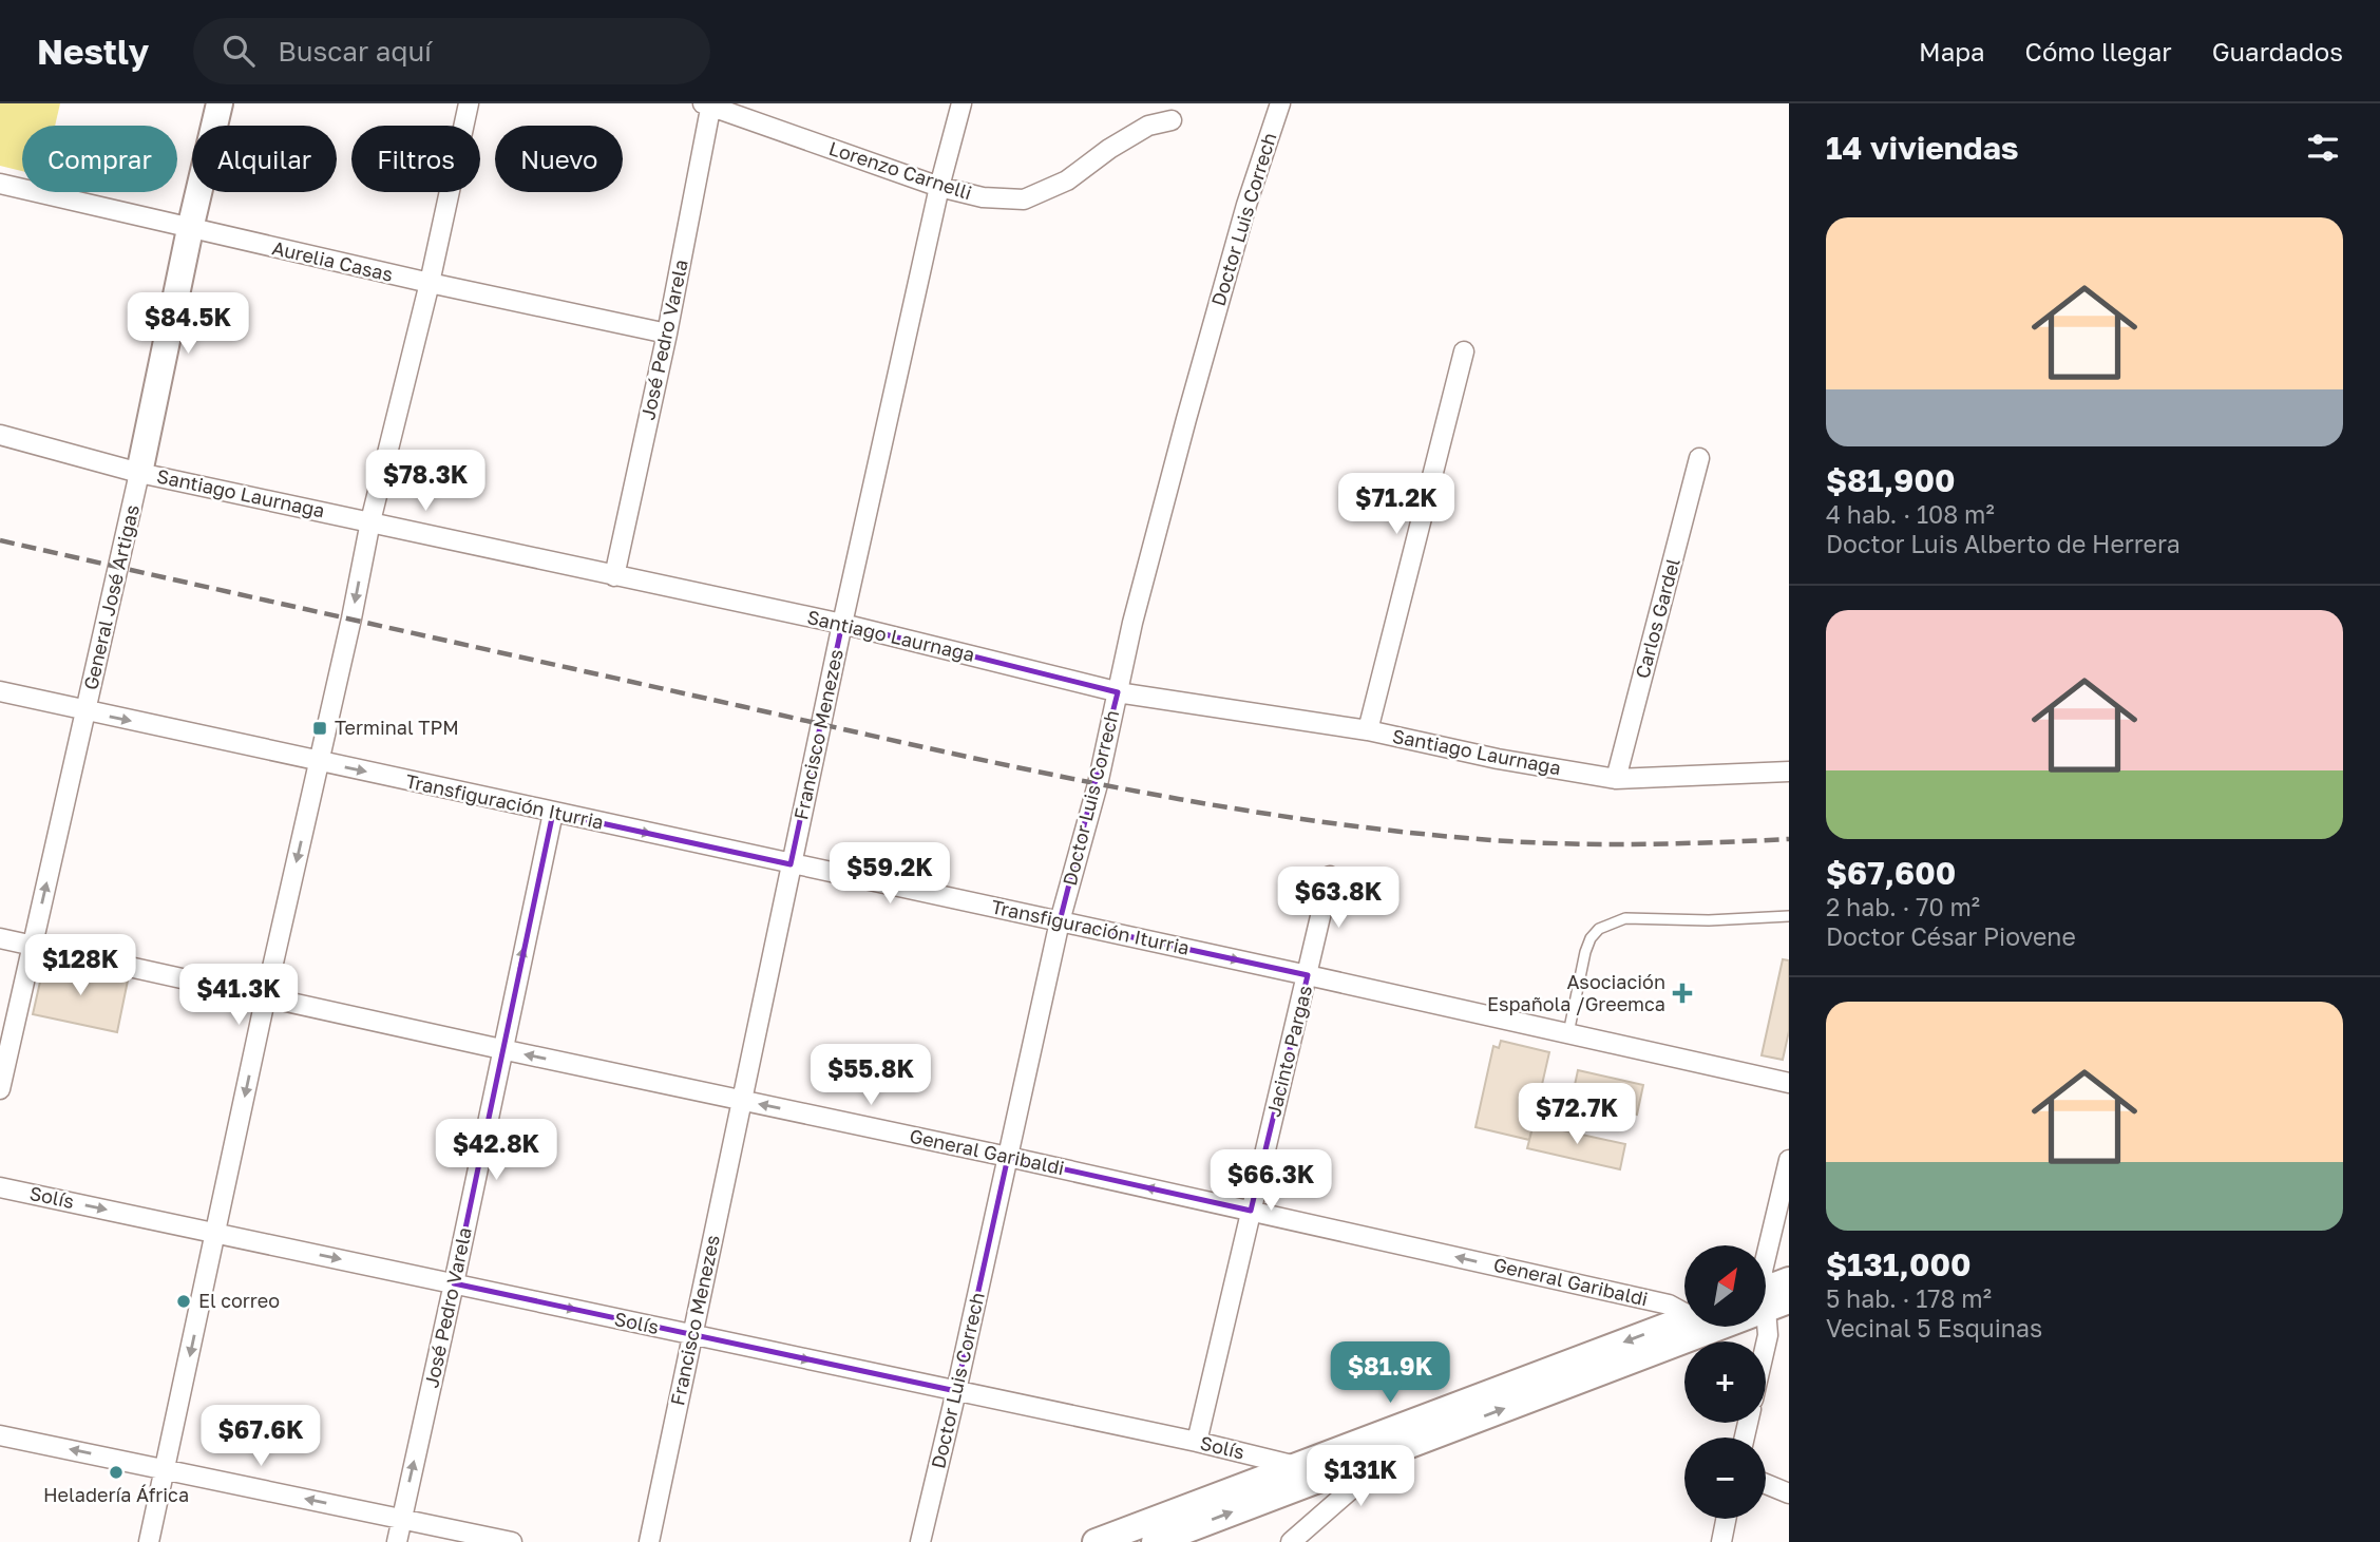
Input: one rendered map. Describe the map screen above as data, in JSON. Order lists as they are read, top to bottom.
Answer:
{
  "streets": {
    "street": [
      "Lorenzo Carnelli",
      "Doctor Luis Correch",
      "Aurelia Casas",
      "José Pedro Varela",
      "Santiago Laurnaga",
      "General José Artigas",
      "Carlos Gardel",
      "Francisco Menezes",
      "Transfiguración Iturria",
      "Jacinto Pargas",
      "General Garibaldi",
      "Solís"
    ]
  },
  "crossings": [
    ["Lorenzo Carnelli", "José Pedro Varela"],
    ["Lorenzo Carnelli", "Francisco Menezes"],
    ["Doctor Luis Correch", "Santiago Laurnaga"],
    ["Doctor Luis Correch", "Transfiguración Iturria"],
    ["Doctor Luis Correch", "General Garibaldi"],
    ["Doctor Luis Correch", "Solís"],
    ["Aurelia Casas", "José Pedro Varela"],
    ["Aurelia Casas", "General José Artigas"],
    ["José Pedro Varela", "Santiago Laurnaga"],
    ["José Pedro Varela", "Transfiguración Iturria"],
    ["José Pedro Varela", "General Garibaldi"],
    ["José Pedro Varela", "Solís"],
    ["Santiago Laurnaga", "General José Artigas"],
    ["Santiago Laurnaga", "Carlos Gardel"],
    ["Santiago Laurnaga", "Francisco Menezes"],
    ["General José Artigas", "Transfiguración Iturria"],
    ["General José Artigas", "General Garibaldi"],
    ["Francisco Menezes", "Transfiguración Iturria"],
    ["Francisco Menezes", "General Garibaldi"],
    ["Francisco Menezes", "Solís"],
    ["Transfiguración Iturria", "Jacinto Pargas"],
    ["Jacinto Pargas", "General Garibaldi"],
    ["Jacinto Pargas", "Solís"]
  ],
  "one_way": [
    "José Pedro Varela",
    "Transfiguración Iturria",
    "General Garibaldi",
    "Solís"
  ],
  "places": {
    "transit": ["Terminal TPM"],
    "health": ["Asociación Española /Greemca"],
    "other": ["El correo", "Heladería África"]
  },
  "north": "top right",
  "page": {
    "header": "Nestly",
    "search": "Buscar aquí",
    "nav": ["Mapa", "Cómo llegar", "Guardados"],
    "heading": "14 viviendas",
    "chip": [
      "Comprar",
      "Alquilar",
      "Filtros",
      "Nuevo"
    ],
    "list": [
      {
        "name": "$81,900",
        "note": "4 hab. · 108 m² · Doctor Luis Alberto de Herrera"
      },
      {
        "name": "$67,600",
        "note": "2 hab. · 70 m² · Doctor César Piovene"
      },
      {
        "name": "$131,000",
        "note": "5 hab. · 178 m² · Vecinal 5 Esquinas"
      }
    ],
    "price": [
      "$84.5K",
      "$78.3K",
      "$71.2K",
      "$59.2K",
      "$63.8K",
      "$128K",
      "$41.3K",
      "$55.8K",
      "$72.7K",
      "$42.8K",
      "$66.3K",
      "$81.9K",
      "$67.6K",
      "$131K"
    ],
    "map_buttons": ["+", "−"]
  }
}
